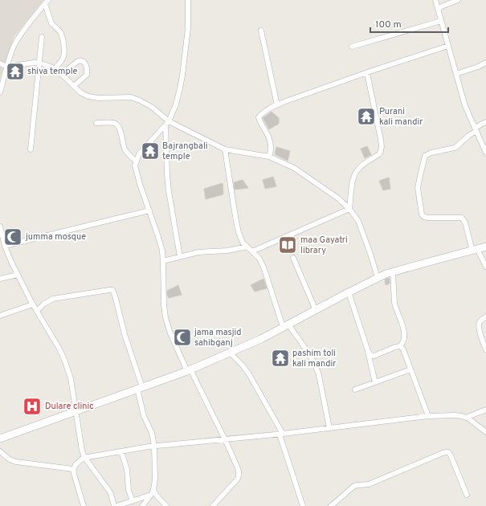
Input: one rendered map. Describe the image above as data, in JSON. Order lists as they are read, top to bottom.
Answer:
{
  "places": {
    "temple": [
      "shiva temple",
      "Purani kali mandir",
      "Bajrangbali temple",
      "pashim toli kali mandir"
    ],
    "mosque": ["jumma mosque", "jama masjid sahibganj"],
    "library": ["maa Gayatri library"],
    "hospital": ["Dulare clinic"]
  },
  "scale_bar": "100 m"
}
